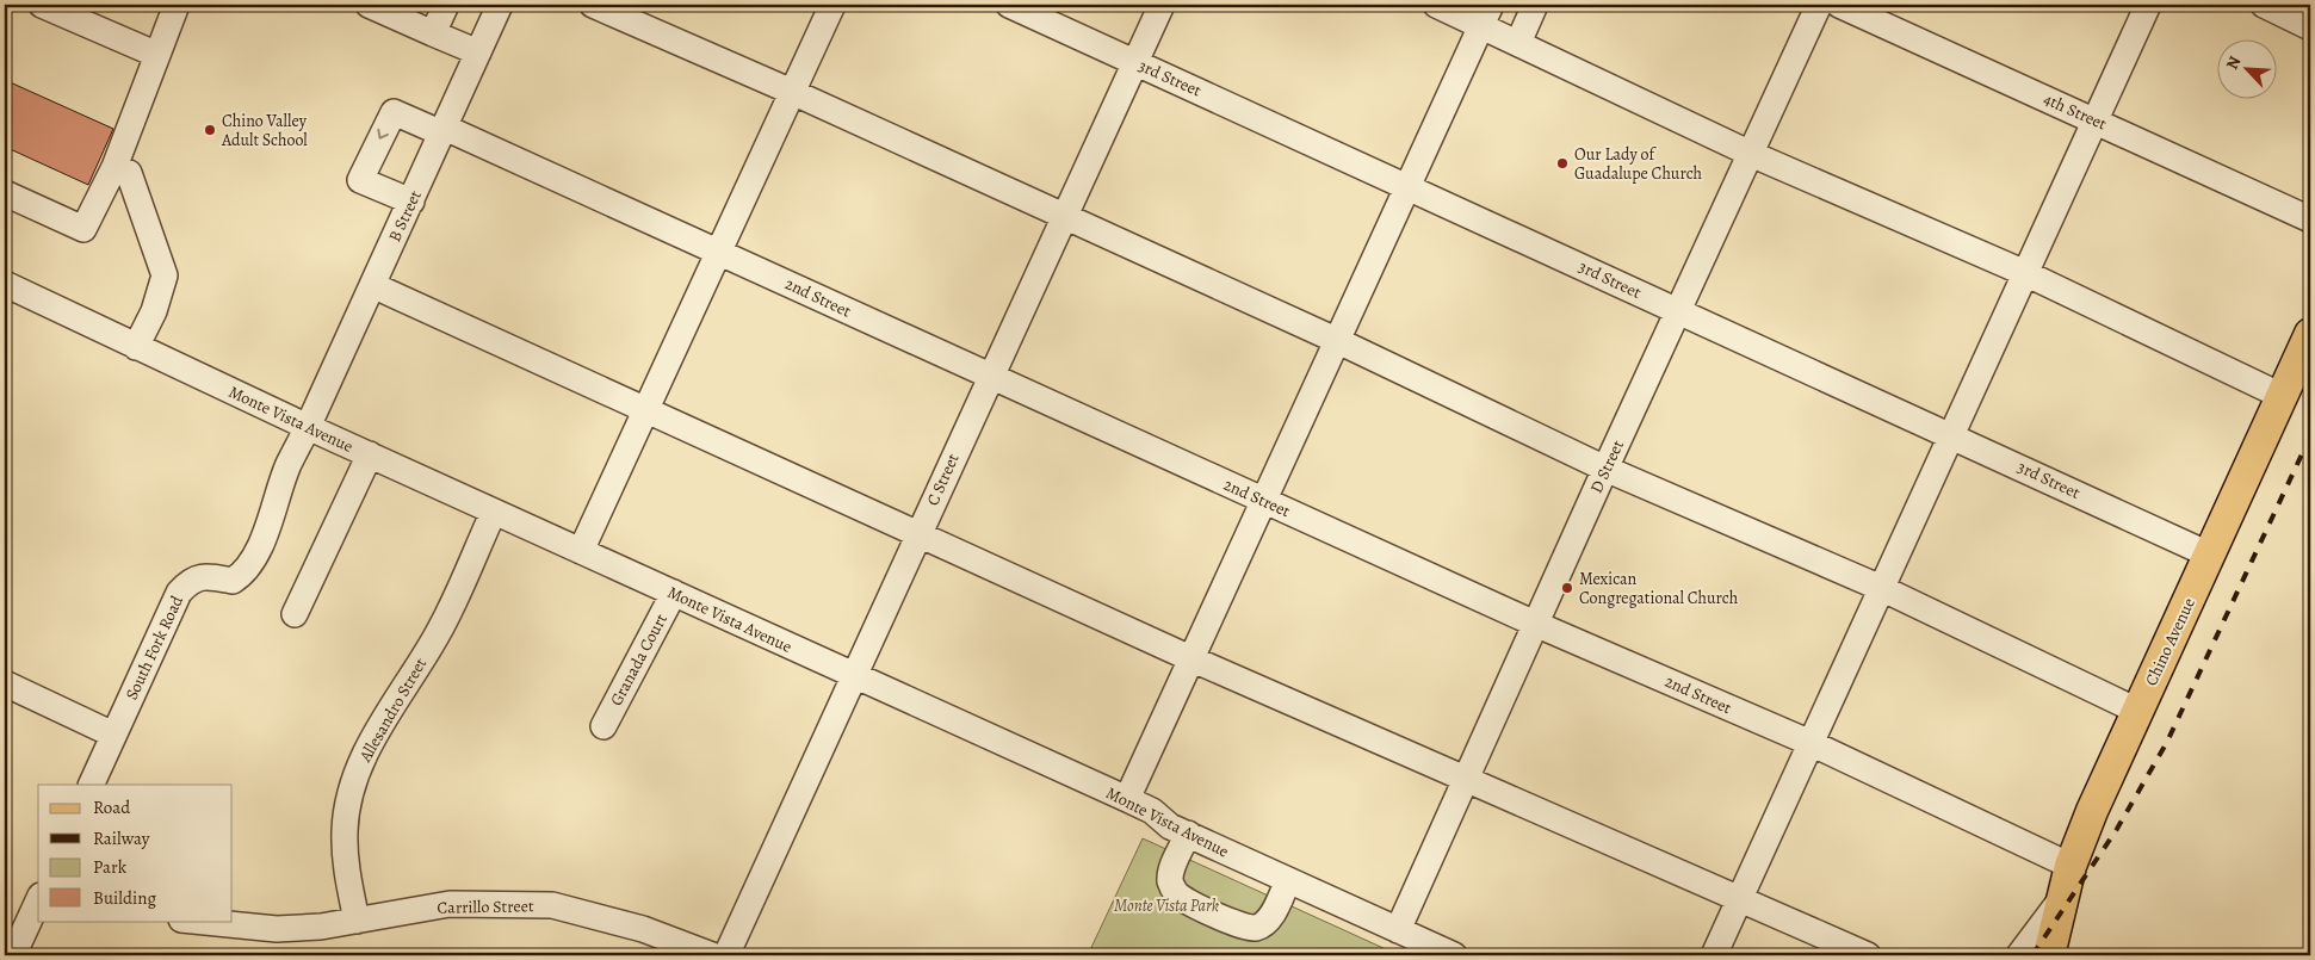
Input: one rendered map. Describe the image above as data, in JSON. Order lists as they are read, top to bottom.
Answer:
{
  "streets": {
    "main road": ["Chino Avenue"],
    "street": [
      "3rd Street",
      "4th Street",
      "B Street",
      "2nd Street",
      "Monte Vista Avenue",
      "D Street",
      "C Street",
      "South Fork Road",
      "Granada Court",
      "Allesandro Street",
      "Carrillo Street"
    ]
  },
  "crossings": [
    ["3rd Street", "D Street"],
    ["3rd Street", "C Street"],
    ["3rd Street", "Chino Avenue"],
    ["B Street", "2nd Street"],
    ["B Street", "Monte Vista Avenue"],
    ["B Street", "South Fork Road"],
    ["2nd Street", "D Street"],
    ["2nd Street", "C Street"],
    ["2nd Street", "Chino Avenue"],
    ["Monte Vista Avenue", "D Street"],
    ["Monte Vista Avenue", "C Street"],
    ["Monte Vista Avenue", "South Fork Road"],
    ["Monte Vista Avenue", "Granada Court"],
    ["Monte Vista Avenue", "Allesandro Street"],
    ["Allesandro Street", "Carrillo Street"]
  ],
  "parks": ["Monte Vista Park"],
  "places": ["Chino Valley Adult School", "Our Lady of Guadalupe Church", "Mexican Congregational Church"],
  "legend": [
    "Road",
    "Railway",
    "Park",
    "Building"
  ],
  "north": "top left"
}
